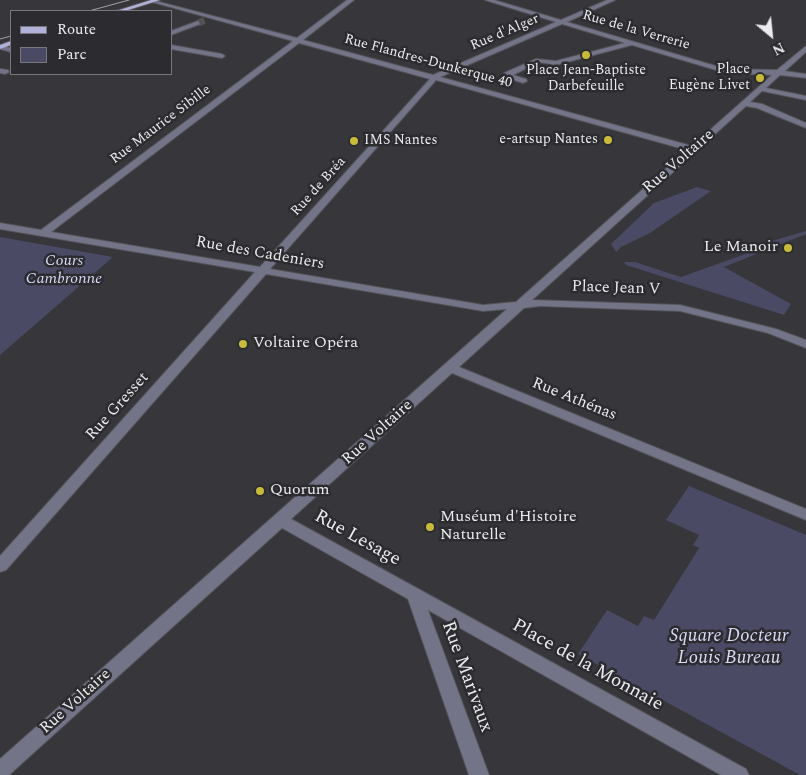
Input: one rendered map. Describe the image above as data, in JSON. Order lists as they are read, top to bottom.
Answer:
{
  "streets": {
    "street": [
      "Rue de la Verrerie",
      "Rue d'Alger",
      "Rue Flandres-Dunkerque 40",
      "Rue Maurice Sibille",
      "Rue Voltaire",
      "Rue de Bréa",
      "Rue des Cadeniers",
      "Place Jean V",
      "Rue Athénas",
      "Rue Gresset",
      "Rue Lesage",
      "Place de la Monnaie",
      "Rue Marivaux"
    ]
  },
  "crossings": [
    ["Rue de la Verrerie", "Rue d'Alger"],
    ["Rue d'Alger", "Rue Flandres-Dunkerque 40"],
    ["Rue d'Alger", "Rue de Bréa"],
    ["Rue Flandres-Dunkerque 40", "Rue Maurice Sibille"],
    ["Rue Flandres-Dunkerque 40", "Rue Voltaire"],
    ["Rue Flandres-Dunkerque 40", "Rue de Bréa"],
    ["Rue Maurice Sibille", "Rue des Cadeniers"],
    ["Rue Voltaire", "Rue des Cadeniers"],
    ["Rue Voltaire", "Place Jean V"],
    ["Rue Voltaire", "Rue Athénas"],
    ["Rue Voltaire", "Rue Lesage"],
    ["Rue de Bréa", "Rue des Cadeniers"],
    ["Rue de Bréa", "Rue Gresset"],
    ["Rue des Cadeniers", "Place Jean V"],
    ["Rue des Cadeniers", "Rue Gresset"],
    ["Rue Lesage", "Place de la Monnaie"],
    ["Rue Lesage", "Rue Marivaux"],
    ["Place de la Monnaie", "Rue Marivaux"]
  ],
  "parks": ["Cours Cambronne", "Square Docteur Louis Bureau"],
  "places": [
    "Place Jean-Baptiste Darbefeuille",
    "Place Eugène Livet",
    "e-artsup Nantes",
    "IMS Nantes",
    "Le Manoir",
    "Voltaire Opéra",
    "Quorum",
    "Muséum d'Histoire Naturelle"
  ],
  "legend": ["Route", "Parc"],
  "north": "bottom right"
}
